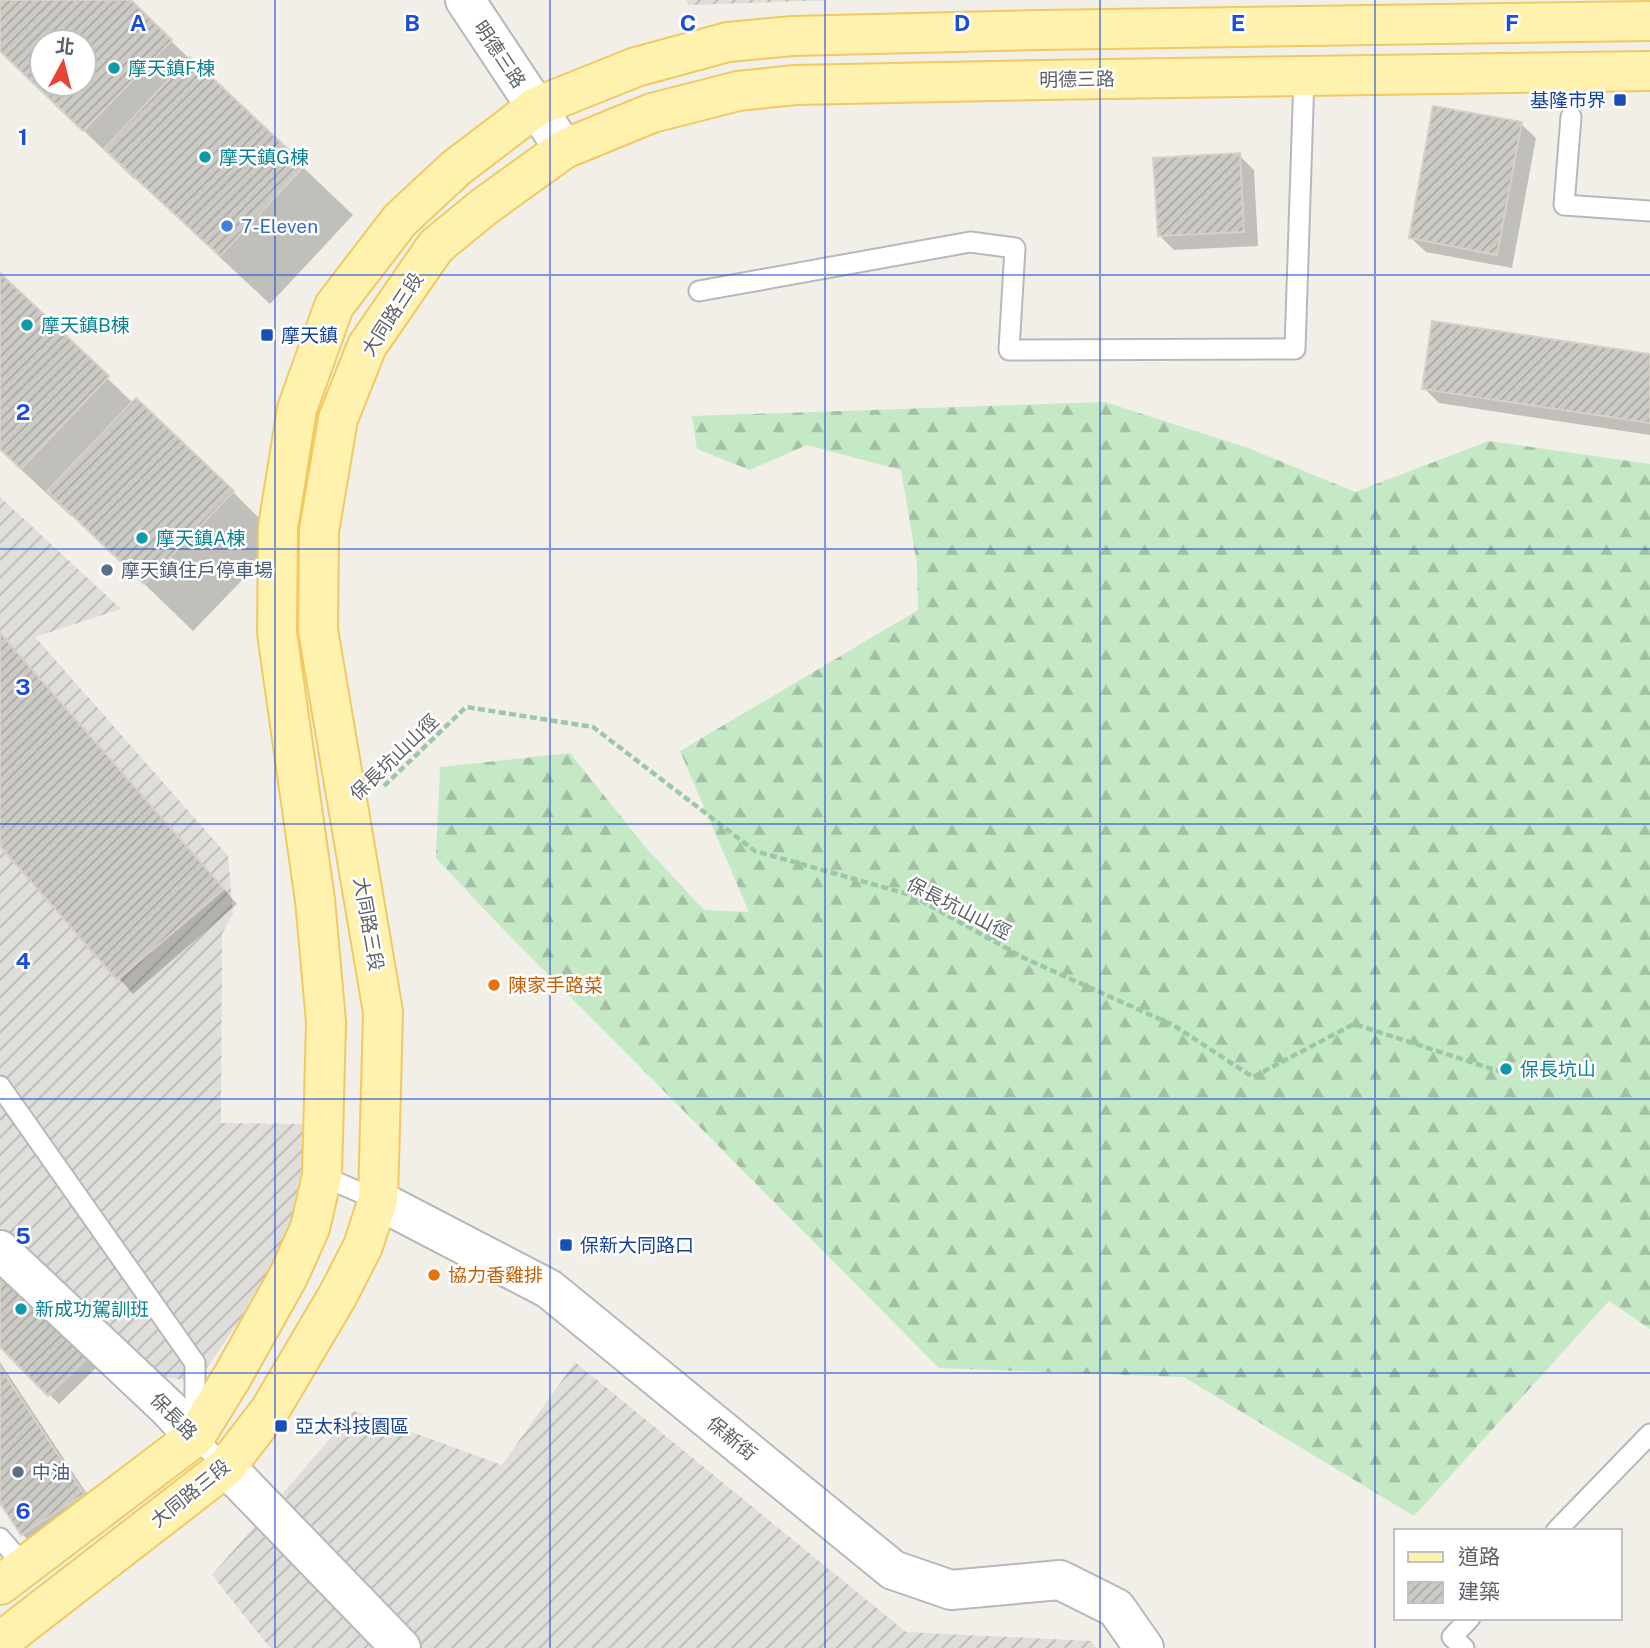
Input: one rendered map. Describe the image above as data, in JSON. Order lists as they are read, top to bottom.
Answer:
{
  "streets": {
    "main road": ["明德三路", "大同路三段"],
    "street": ["保長路", "保新街"],
    "path": ["保長坑山山徑"]
  },
  "crossings": [
    ["明德三路", "大同路三段"],
    ["大同路三段", "保長坑山山徑"],
    ["大同路三段", "保長路"],
    ["大同路三段", "保新街"]
  ],
  "places": {
    "other": [
      "摩天鎮F棟",
      "摩天鎮G棟",
      "7-Eleven",
      "摩天鎮B棟",
      "摩天鎮A棟",
      "摩天鎮住戶停車場",
      "陳家手路菜",
      "保長坑山",
      "協力香雞排",
      "新成功駕訓班",
      "中油"
    ],
    "transit": [
      "基隆市界",
      "摩天鎮",
      "保新大同路口",
      "亞太科技園區"
    ]
  },
  "legend": ["道路", "建築"],
  "north": "top",
  "grid": {
    "columns": [
      "A",
      "B",
      "C",
      "D",
      "E",
      "F"
    ],
    "rows": [
      "1",
      "2",
      "3",
      "4",
      "5",
      "6"
    ]
  }
}
